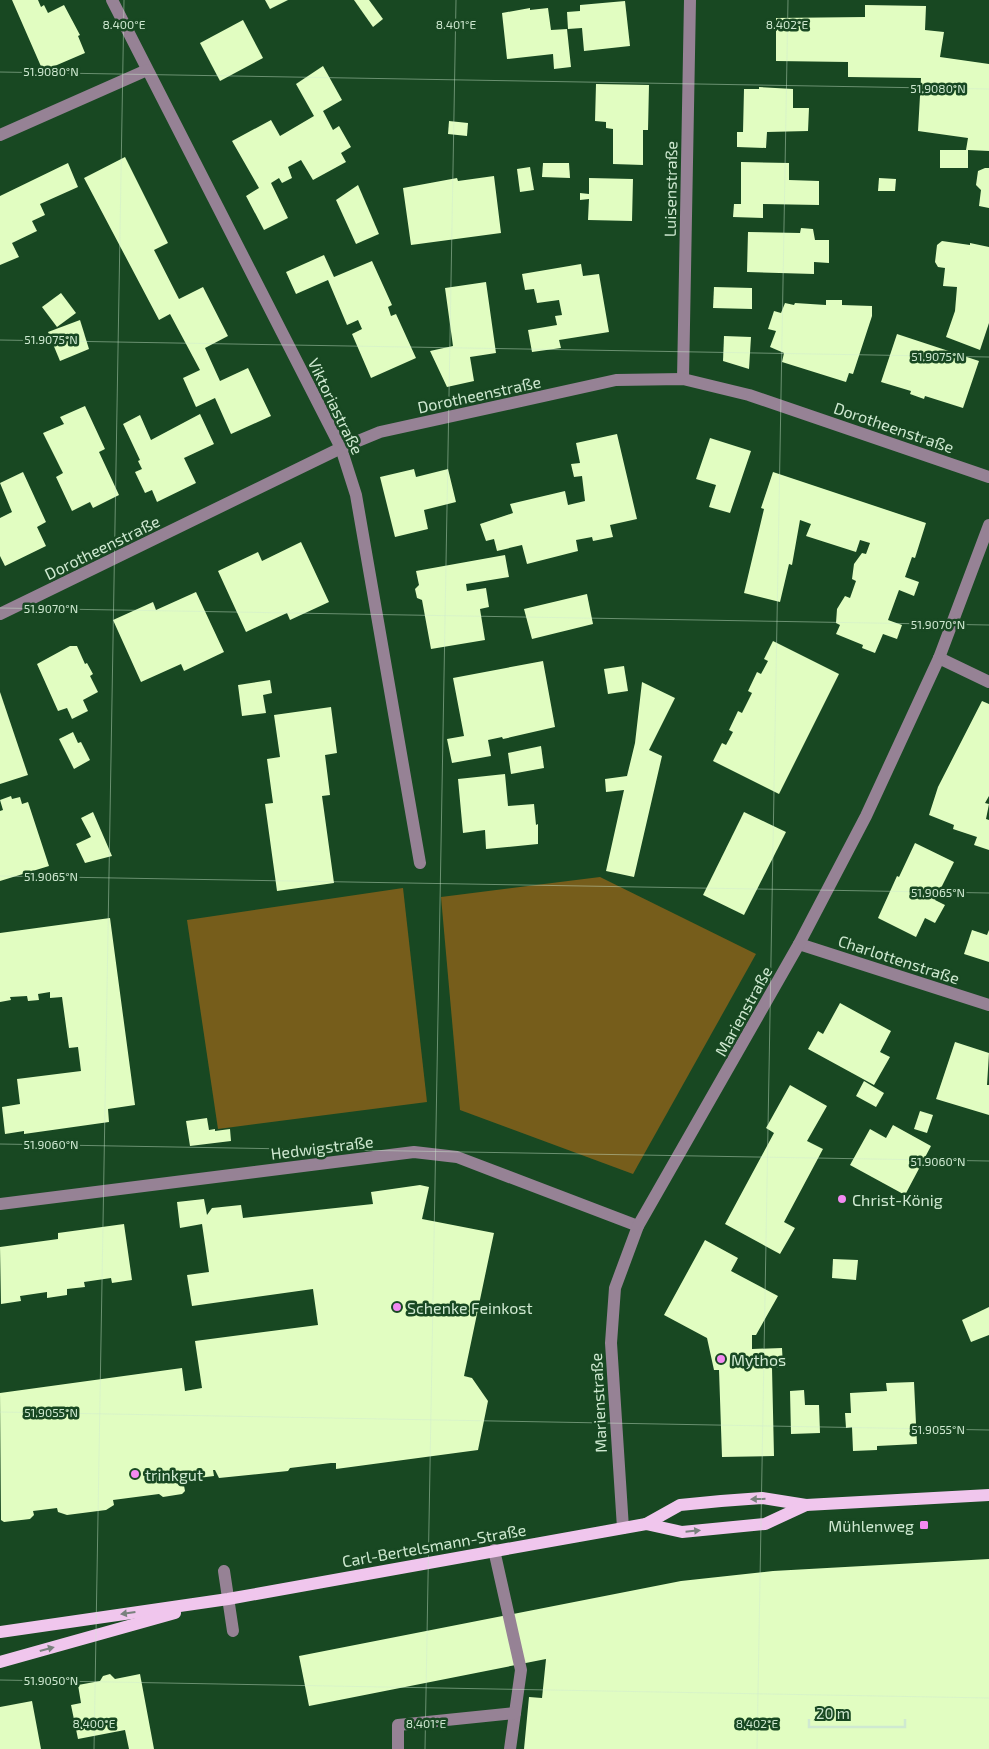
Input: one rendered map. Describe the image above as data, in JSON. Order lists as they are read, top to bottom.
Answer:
{
  "streets": {
    "main road": ["Carl-Bertelsmann-Straße"],
    "street": [
      "Luisenstraße",
      "Dorotheenstraße",
      "Viktoriastraße",
      "Charlottenstraße",
      "Marienstraße",
      "Hedwigstraße"
    ]
  },
  "crossings": [
    ["Luisenstraße", "Dorotheenstraße"],
    ["Dorotheenstraße", "Viktoriastraße"],
    ["Charlottenstraße", "Marienstraße"],
    ["Marienstraße", "Hedwigstraße"],
    ["Marienstraße", "Carl-Bertelsmann-Straße"]
  ],
  "places": {
    "other": [
      "Christ-König",
      "Schenke Feinkost",
      "Mythos",
      "trinkgut"
    ],
    "transit": ["Mühlenweg"]
  },
  "scale_bar": "20 m",
  "coordinates": [
    "8.400°E",
    "8.401°E",
    "8.402°E",
    "51.9080°N",
    "51.9075°N",
    "51.9070°N",
    "51.9065°N",
    "51.9060°N",
    "51.9055°N",
    "51.9050°N"
  ]
}
